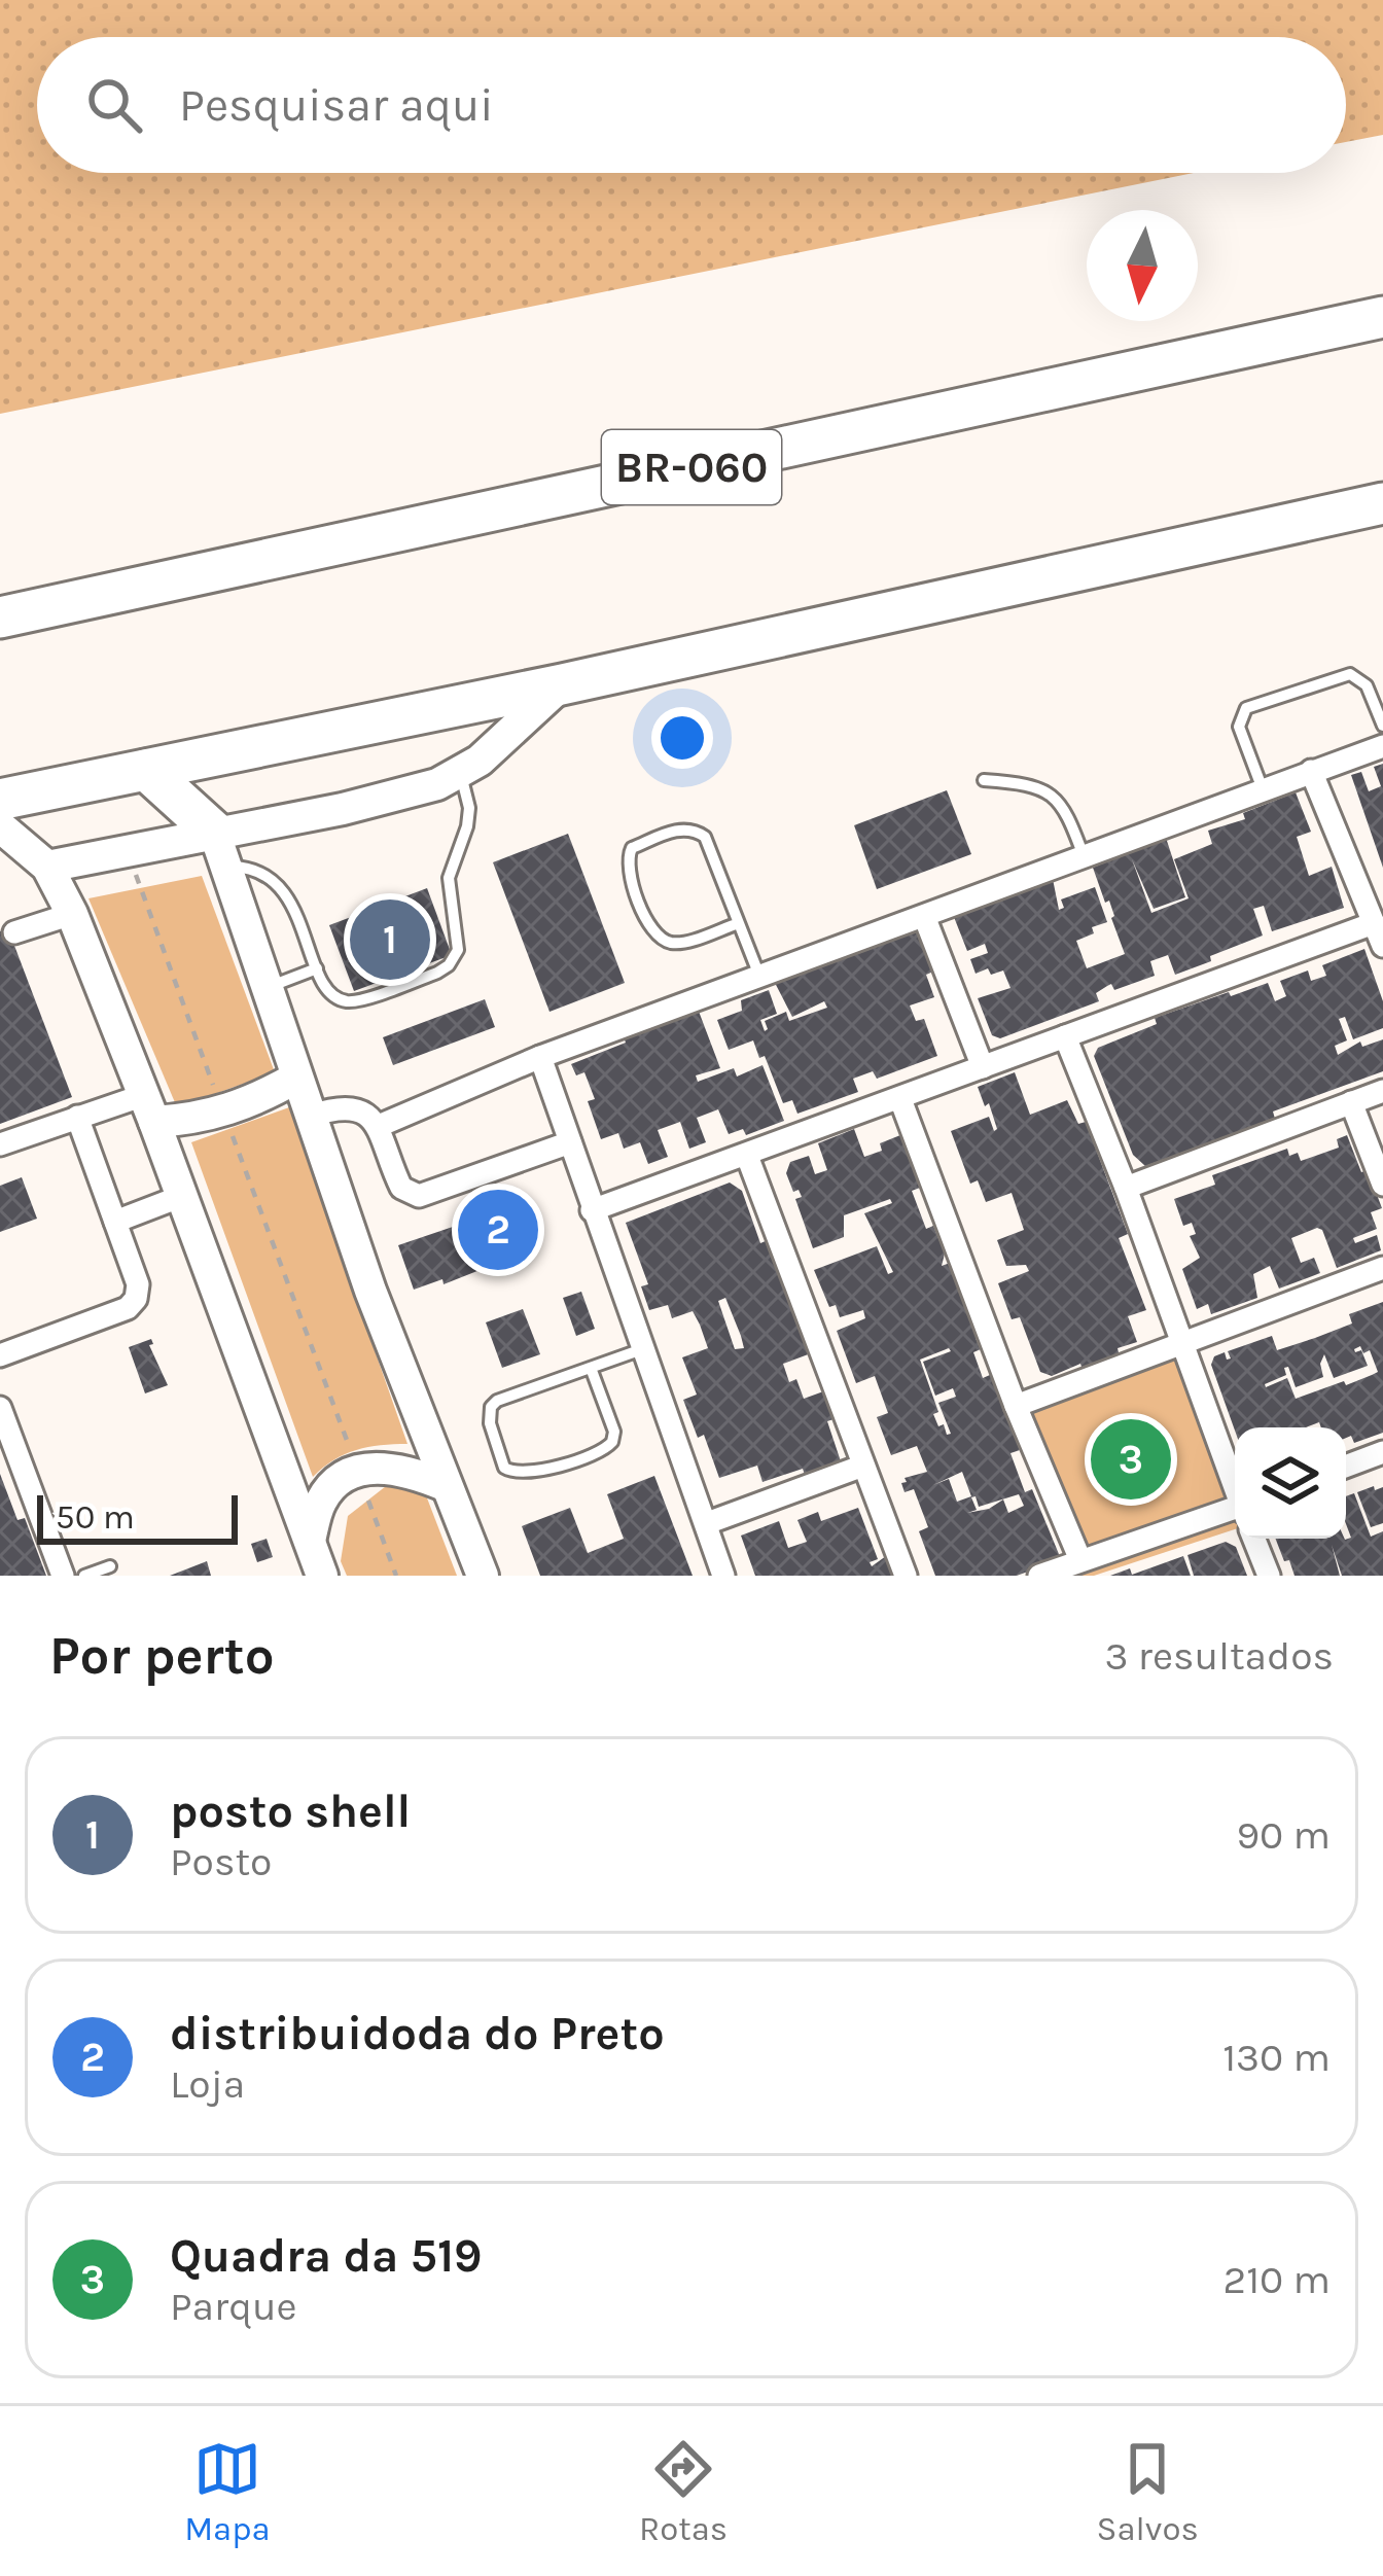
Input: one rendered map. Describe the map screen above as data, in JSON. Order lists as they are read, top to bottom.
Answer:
{
  "streets": {
    "highway": ["BR-060"]
  },
  "scale_bar": "50 m",
  "north": "bottom",
  "page": {
    "search": "Pesquisar aqui",
    "pins": ["1", "2", "3"],
    "scale": "50 m",
    "heading": ["Por perto", "3 resultados"],
    "list": [
      {
        "mark": "1",
        "name": "posto shell",
        "note": "Posto",
        "value": "90 m"
      },
      {
        "mark": "2",
        "name": "distribuidoda do Preto",
        "note": "Loja",
        "value": "130 m"
      },
      {
        "mark": "3",
        "name": "Quadra da 519",
        "note": "Parque",
        "value": "210 m"
      }
    ],
    "nav": ["Mapa", "Rotas", "Salvos"]
  }
}
